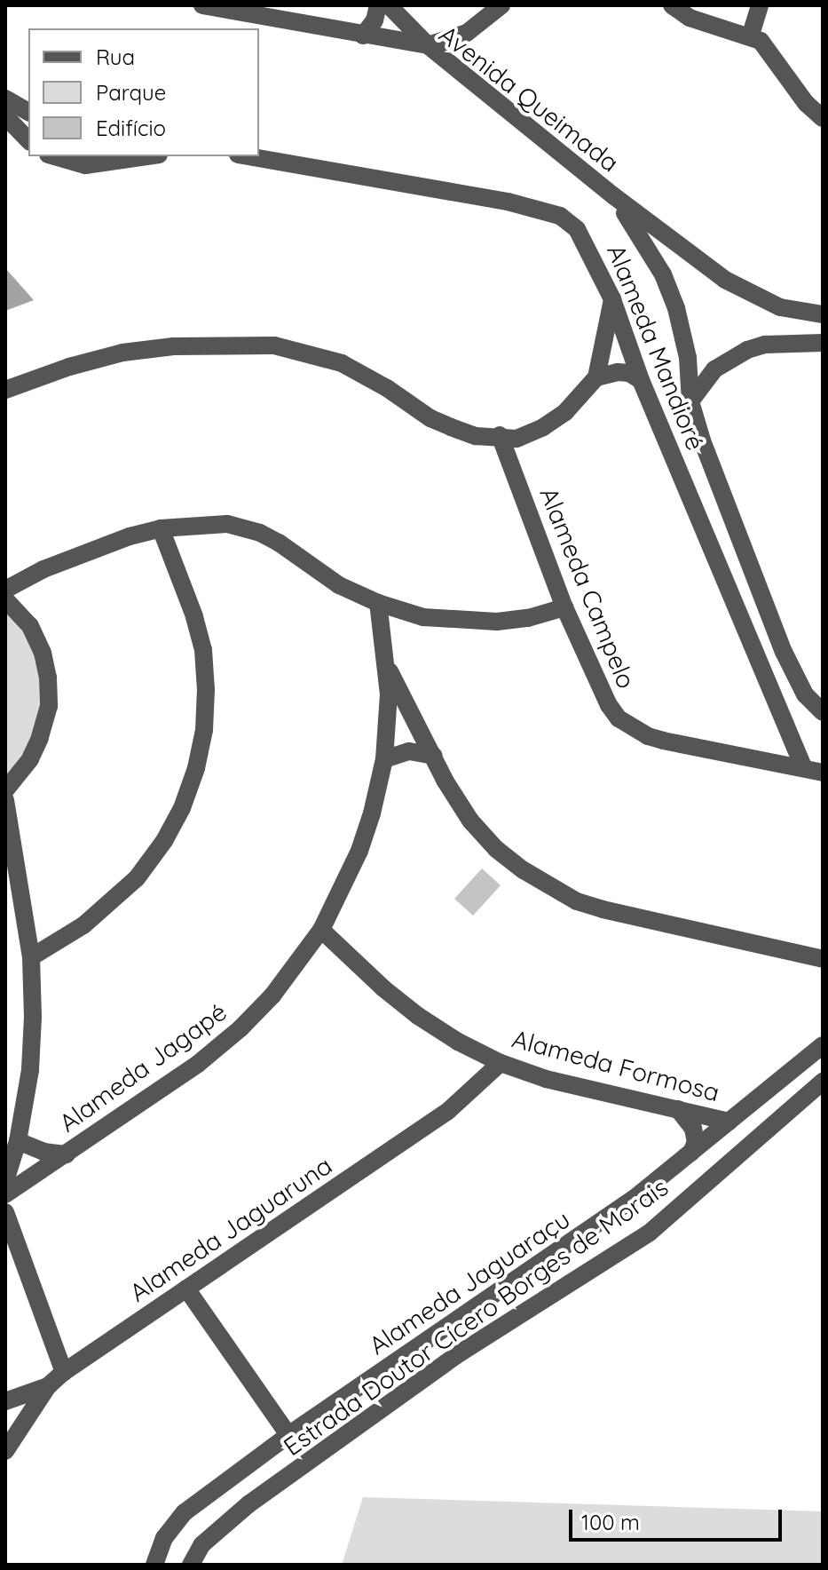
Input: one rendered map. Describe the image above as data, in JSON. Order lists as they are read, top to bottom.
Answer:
{
  "streets": {
    "street": [
      "Avenida Queimada",
      "Alameda Mandioré",
      "Alameda Campelo",
      "Alameda Formosa",
      "Alameda Jagapé",
      "Alameda Jaguaruna",
      "Alameda Jaguaraçu",
      "Estrada Doutor Cícero Borges de Morais"
    ]
  },
  "crossings": [
    ["Alameda Mandioré", "Alameda Campelo"],
    ["Alameda Formosa", "Alameda Jagapé"],
    ["Alameda Formosa", "Alameda Jaguaruna"],
    ["Alameda Formosa", "Alameda Jaguaraçu"]
  ],
  "legend": ["Rua", "Parque", "Edifício"],
  "scale_bar": "100 m"
}
